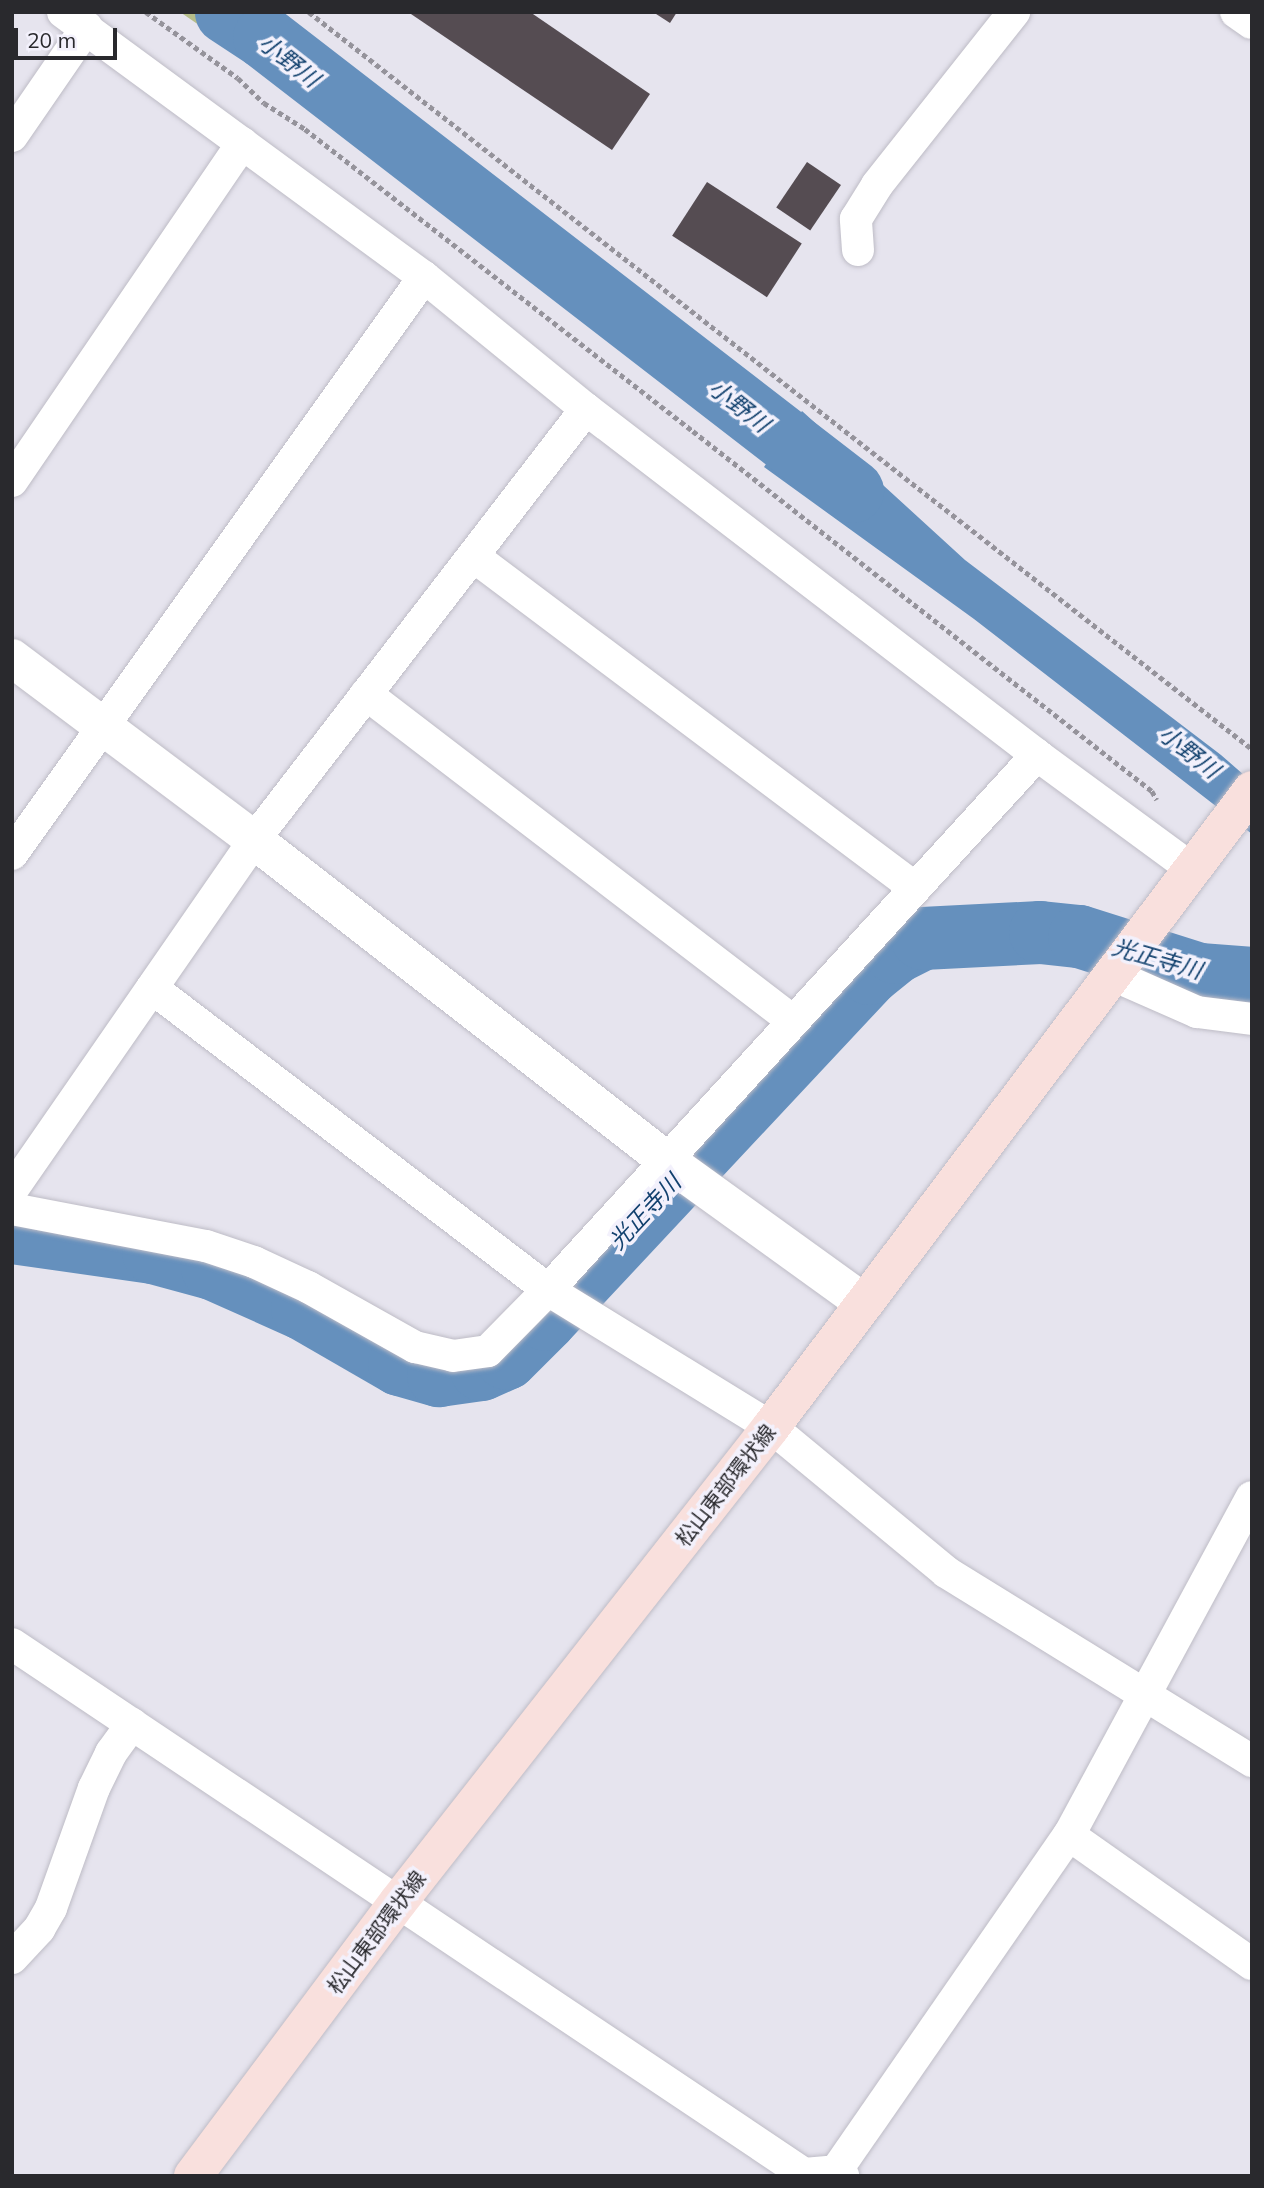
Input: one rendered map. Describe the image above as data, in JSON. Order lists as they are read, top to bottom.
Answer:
{
  "streets": {
    "main road": ["松山東部環状線"]
  },
  "water": ["小野川", "光正寺川"],
  "scale_bar": "20 m"
}
